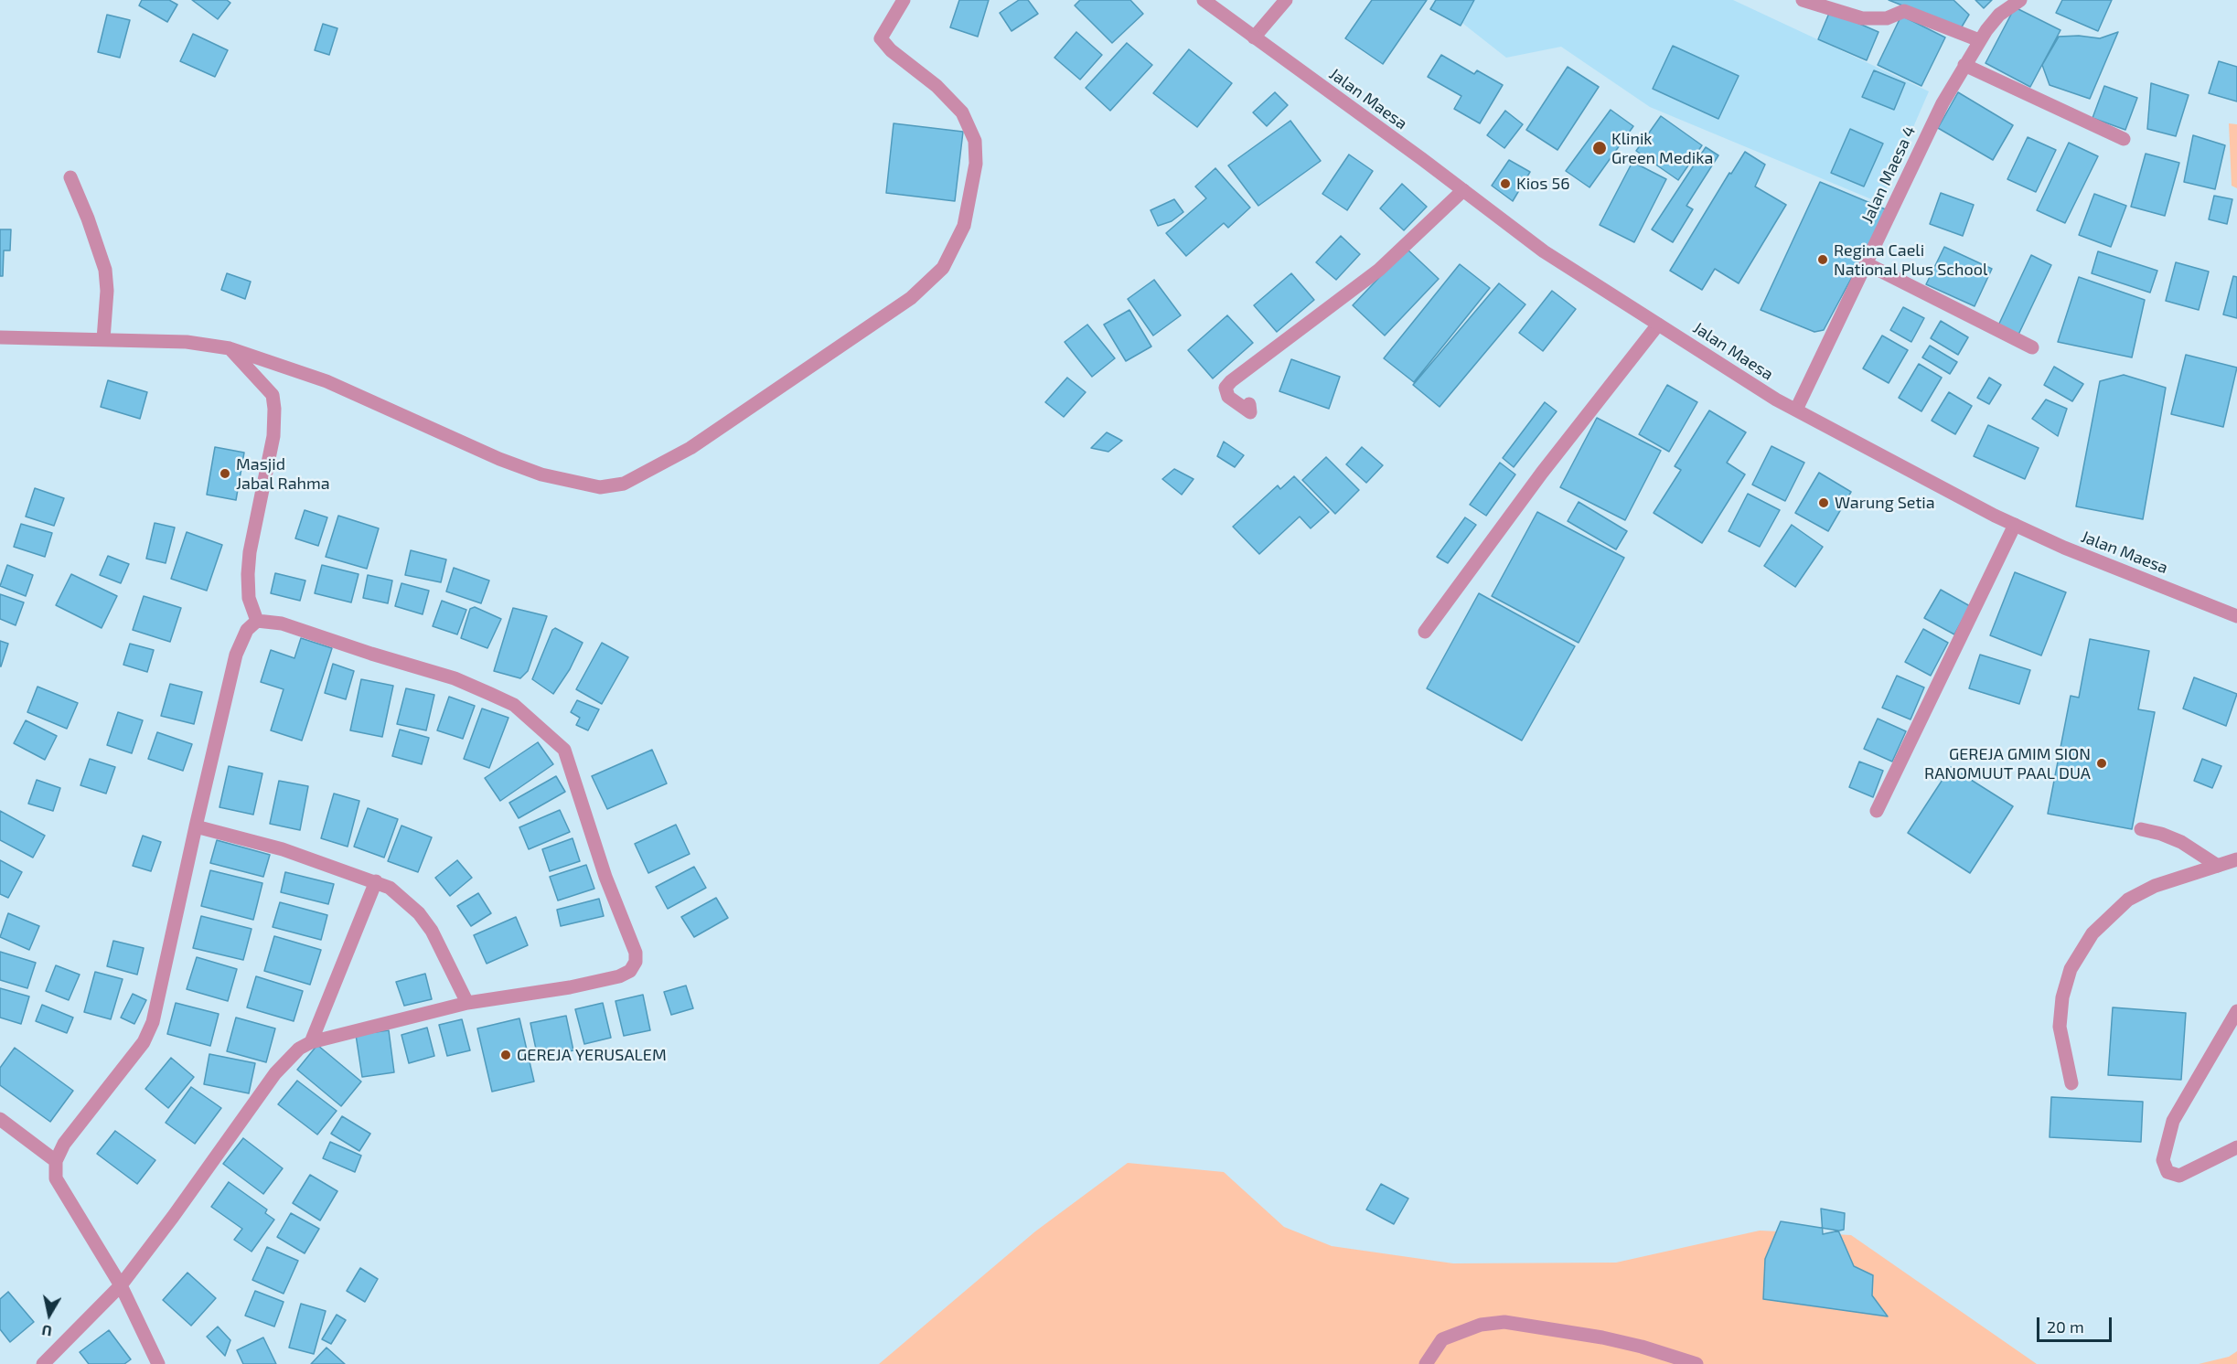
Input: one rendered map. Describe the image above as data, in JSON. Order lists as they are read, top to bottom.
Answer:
{
  "streets": {
    "street": ["Jalan Maesa", "Jalan Maesa 4"]
  },
  "crossings": [
    ["Jalan Maesa", "Jalan Maesa 4"]
  ],
  "places": [
    "Klinik Green Medika",
    "Kios 56",
    "Regina Caeli National Plus School",
    "Masjid Jabal Rahma",
    "Warung Setia",
    "GEREJA GMIM SION RANOMUUT PAAL DUA",
    "GEREJA YERUSALEM"
  ],
  "scale_bar": "20 m",
  "north": "bottom"
}
